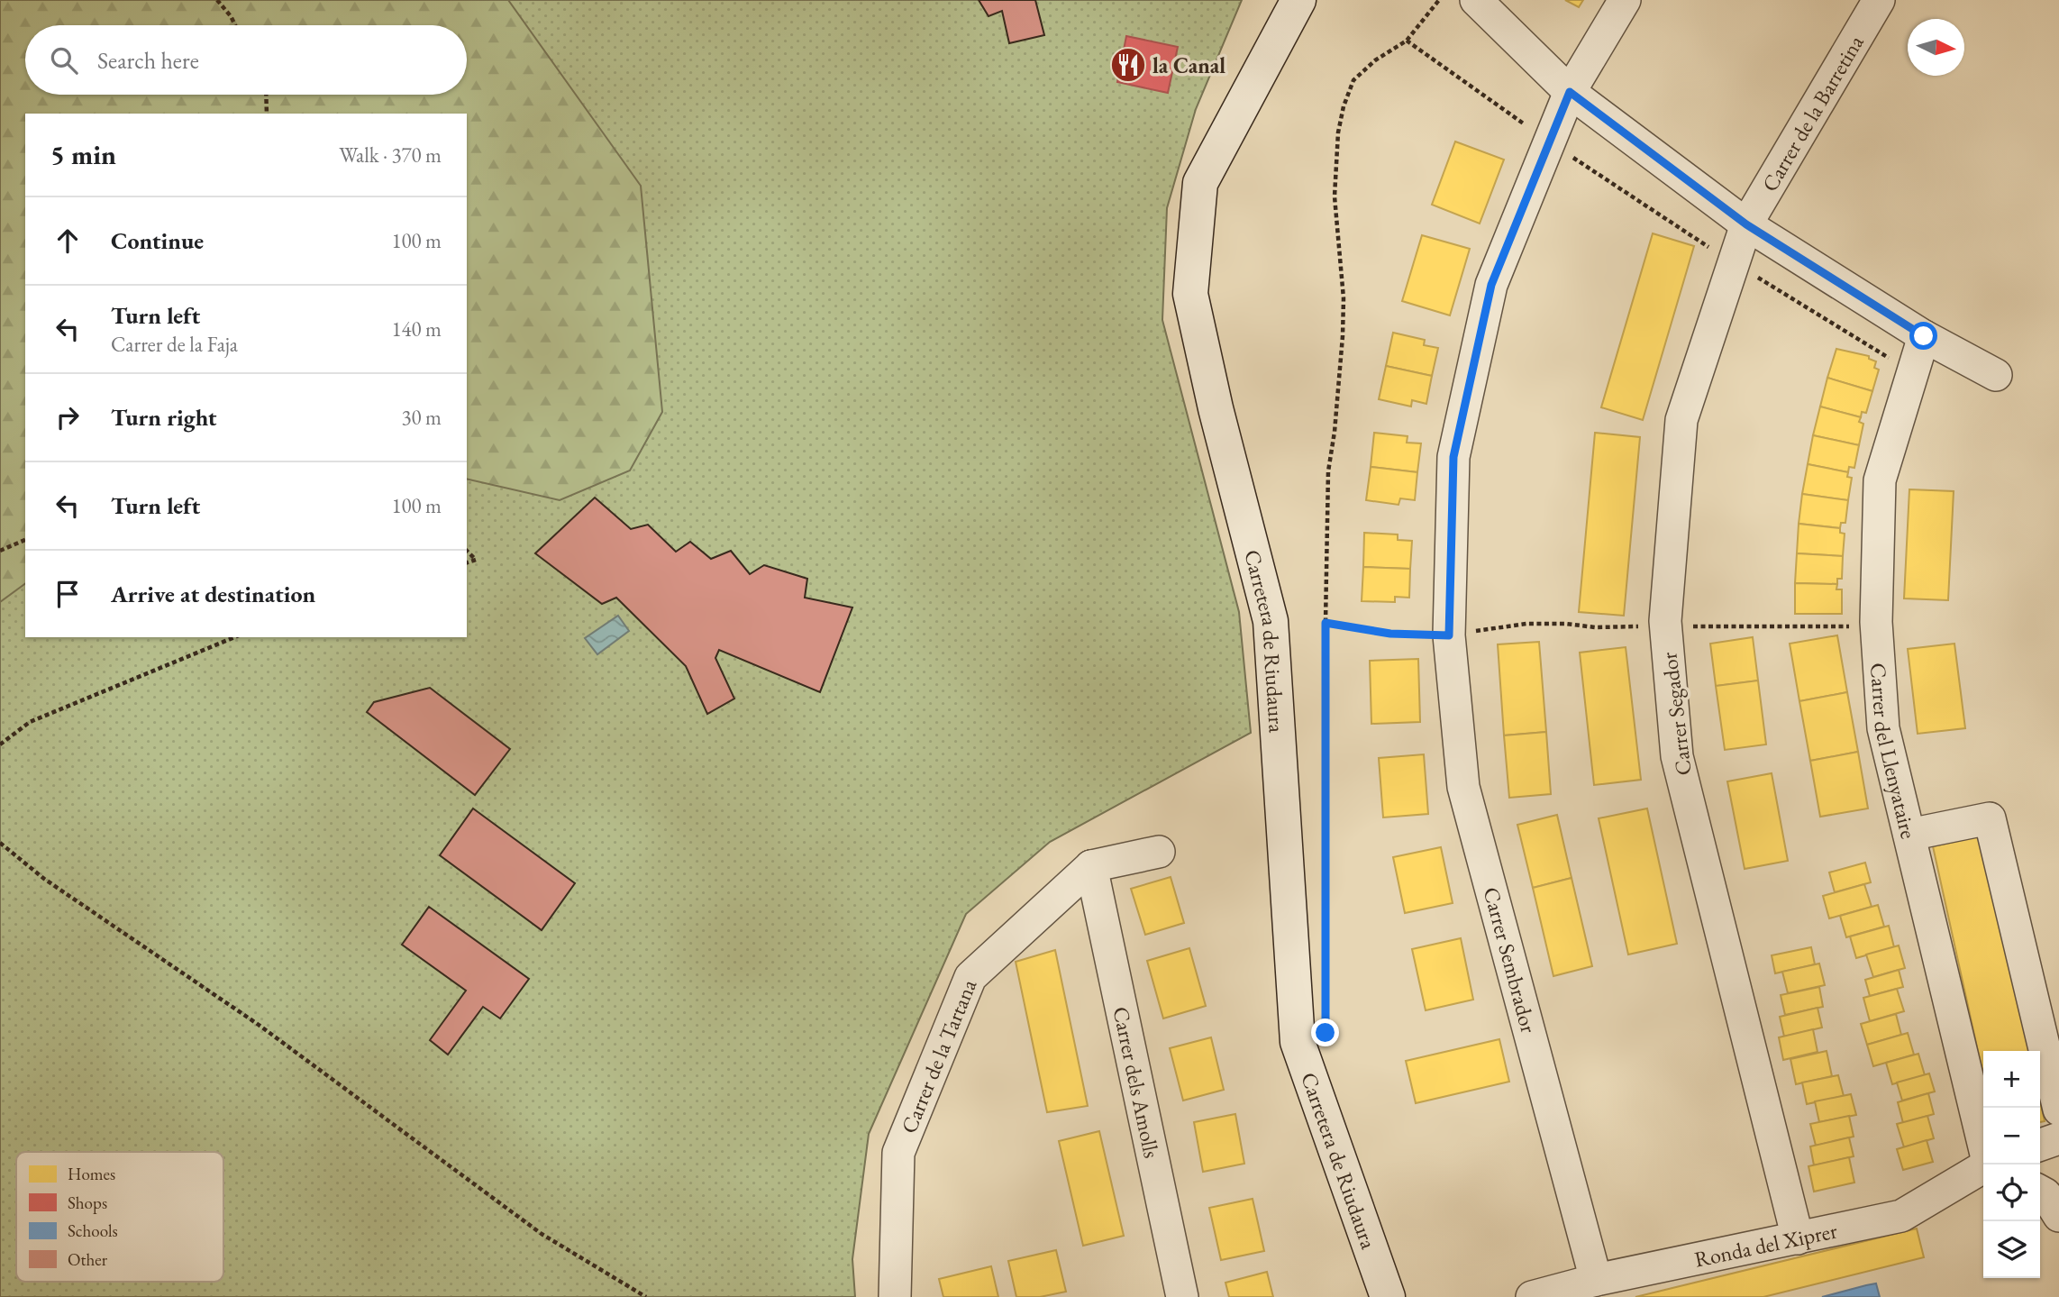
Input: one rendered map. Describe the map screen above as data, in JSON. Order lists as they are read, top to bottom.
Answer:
{
  "streets": {
    "street": [
      "Carrer de la Barretina",
      "Carretera de Riudaura",
      "Carrer Segador",
      "Carrer del Llenyataire",
      "Carrer Sembrador",
      "Carrer de la Tartana",
      "Carrer dels Amolls",
      "Ronda del Xiprer"
    ]
  },
  "crossings": [
    ["Carrer de la Barretina", "Carrer Segador"],
    ["Carrer Segador", "Ronda del Xiprer"],
    ["Carrer Sembrador", "Ronda del Xiprer"],
    ["Carrer de la Tartana", "Carrer dels Amolls"]
  ],
  "places": {
    "restaurant": ["la Canal"]
  },
  "legend": [
    "Homes",
    "Shops",
    "Schools",
    "Other"
  ],
  "north": "right",
  "page": {
    "search": "Search here",
    "heading": ["5 min", "Walk · 370 m"],
    "list": [
      ["Continue", "100 m"],
      ["Turn left", "Carrer de la Faja", "140 m"],
      ["Turn right", "30 m"],
      ["Turn left", "100 m"],
      "Arrive at destination"
    ],
    "map_buttons": ["+", "−"]
  }
}
